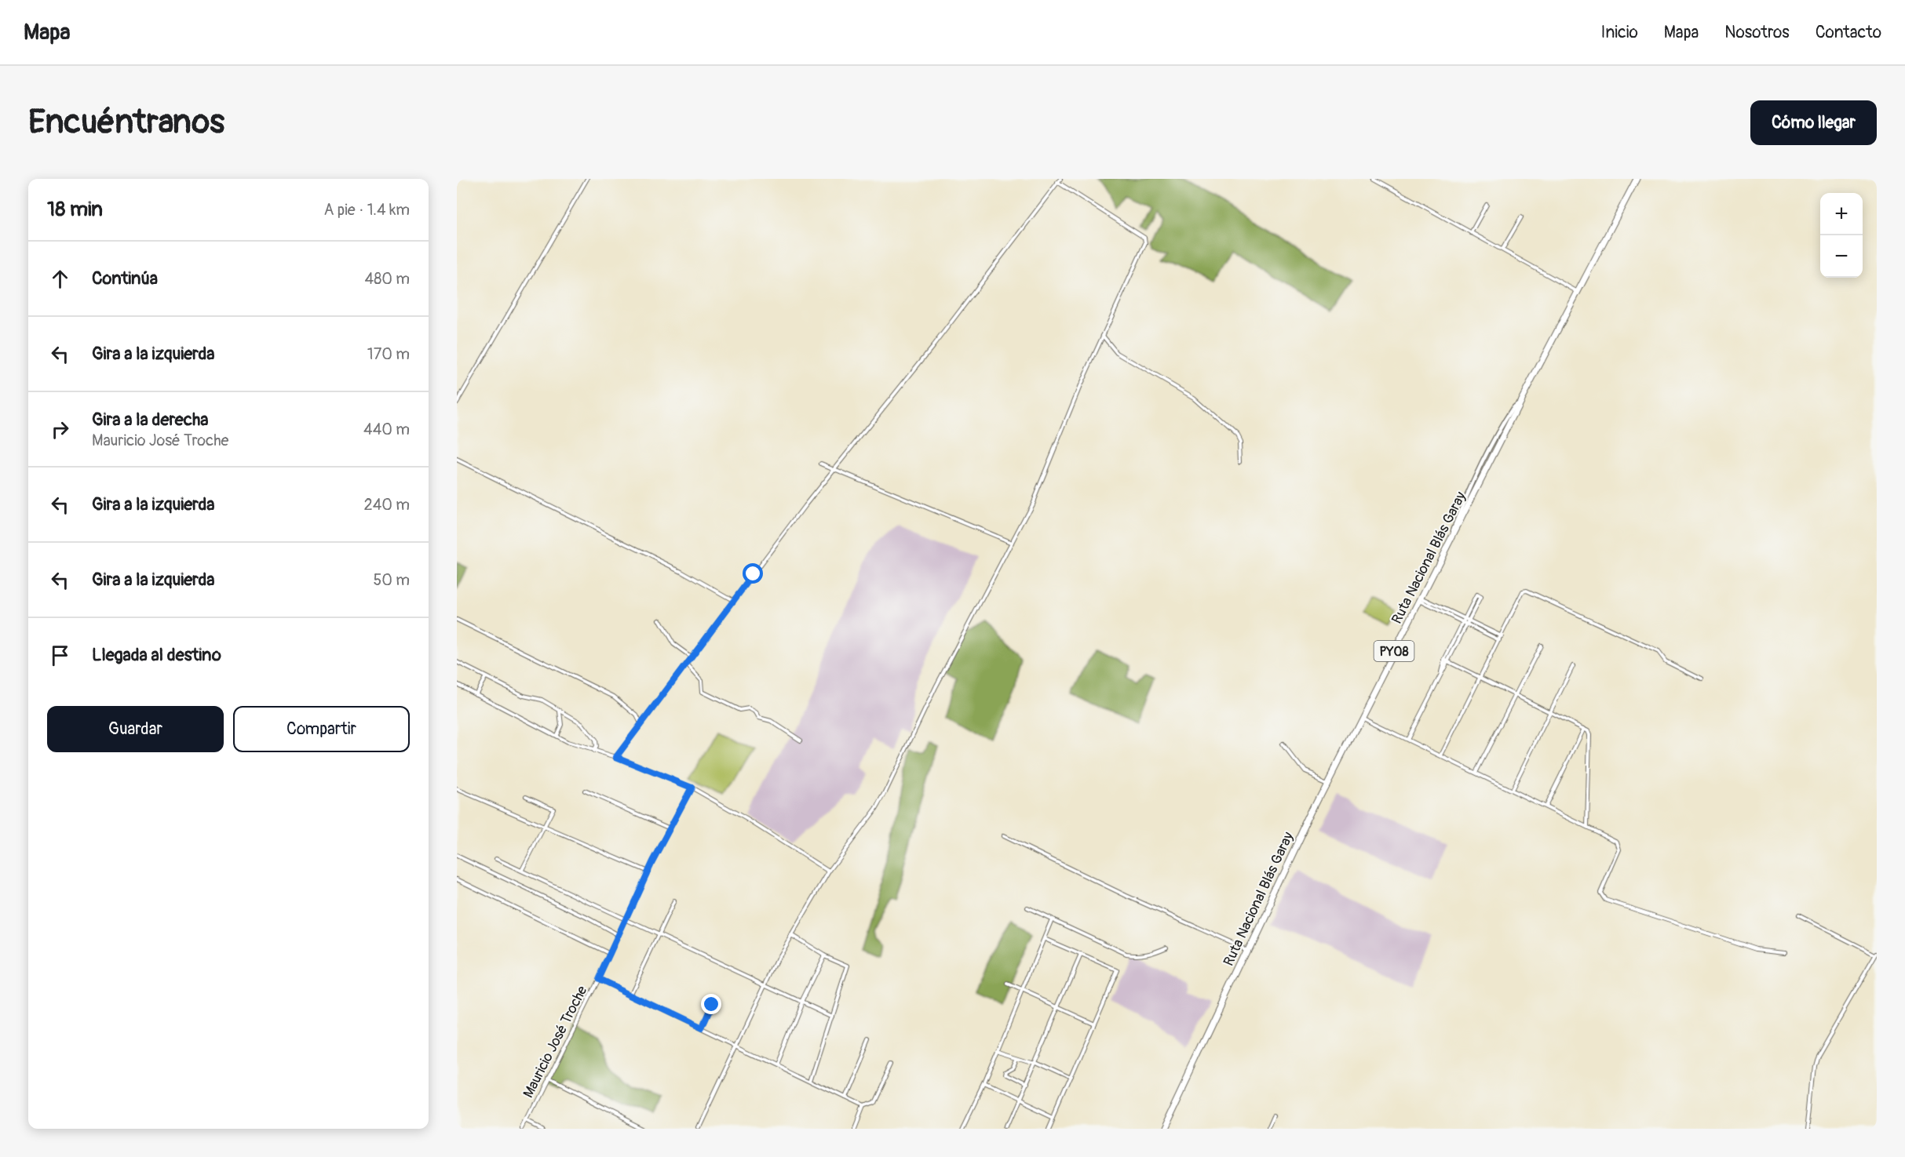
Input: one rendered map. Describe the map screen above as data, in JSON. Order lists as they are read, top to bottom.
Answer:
{
  "streets": {
    "highway": ["Ruta Nacional Blás Garay", "PY08"],
    "street": ["Mauricio José Troche"]
  },
  "page": {
    "header": "Mapa",
    "nav": [
      "Inicio",
      "Mapa",
      "Nosotros",
      "Contacto"
    ],
    "buttons": [
      "Cómo llegar",
      ["Guardar", "Compartir"]
    ],
    "title": "Encuéntranos",
    "heading": ["18 min", "A pie · 1.4 km"],
    "map_buttons": ["+", "−"],
    "list": [
      ["Continúa", "480 m"],
      ["Gira a la izquierda", "170 m"],
      ["Gira a la derecha", "Mauricio José Troche", "440 m"],
      ["Gira a la izquierda", "240 m"],
      ["Gira a la izquierda", "50 m"],
      "Llegada al destino"
    ]
  }
}
